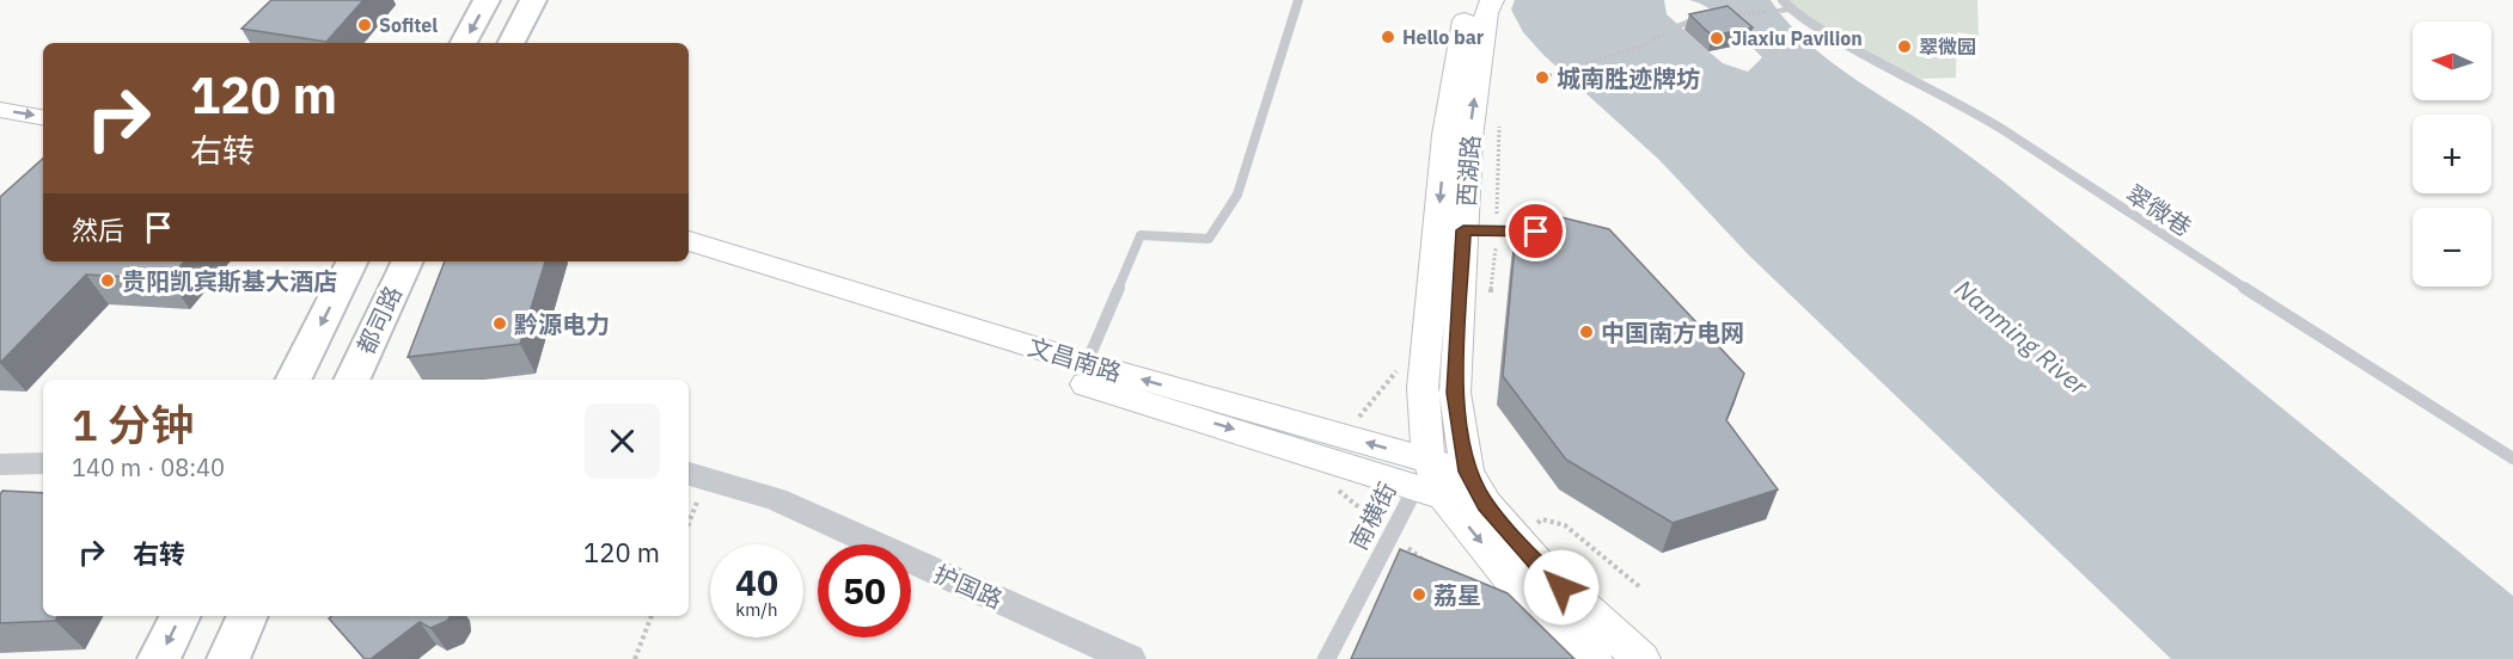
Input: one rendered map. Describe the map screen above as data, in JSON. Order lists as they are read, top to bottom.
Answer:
{
  "streets": {
    "main road": ["西湖路", "都司路", "文昌南路"],
    "street": ["南横街", "护国路"],
    "lane": ["翠微巷"]
  },
  "crossings": [
    ["西湖路", "文昌南路"],
    ["西湖路", "南横街"],
    ["文昌南路", "南横街"]
  ],
  "water": ["Nanming River"],
  "places": [
    "Sofitel",
    "Hello bar",
    "Jiaxiu Pavilion",
    "翠微园",
    "城南胜迹牌坊",
    "贵阳凯宾斯基大酒店",
    "黔源电力",
    "中国南方电网",
    "荔星"
  ],
  "north": "left",
  "page": {
    "map_buttons": ["+", "−"],
    "turn": ["120 m", "右转"],
    "then": "然后",
    "heading": ["1 分钟", "140 m · 08:40"],
    "list": [
      {
        "name": "右转",
        "value": "120 m"
      }
    ],
    "speed": "40 km/h",
    "limit": "50"
  }
}
